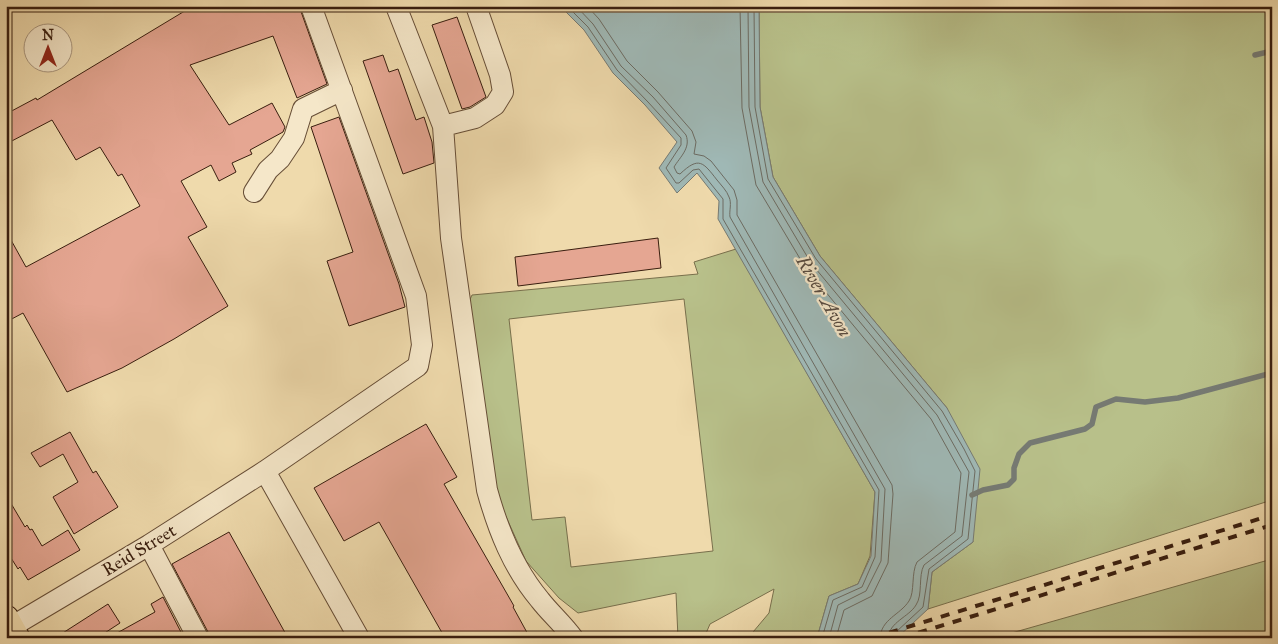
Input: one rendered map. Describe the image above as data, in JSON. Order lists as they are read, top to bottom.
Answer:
{
  "streets": {
    "street": ["Reid Street"]
  },
  "water": ["River Avon"],
  "north": "top"
}
